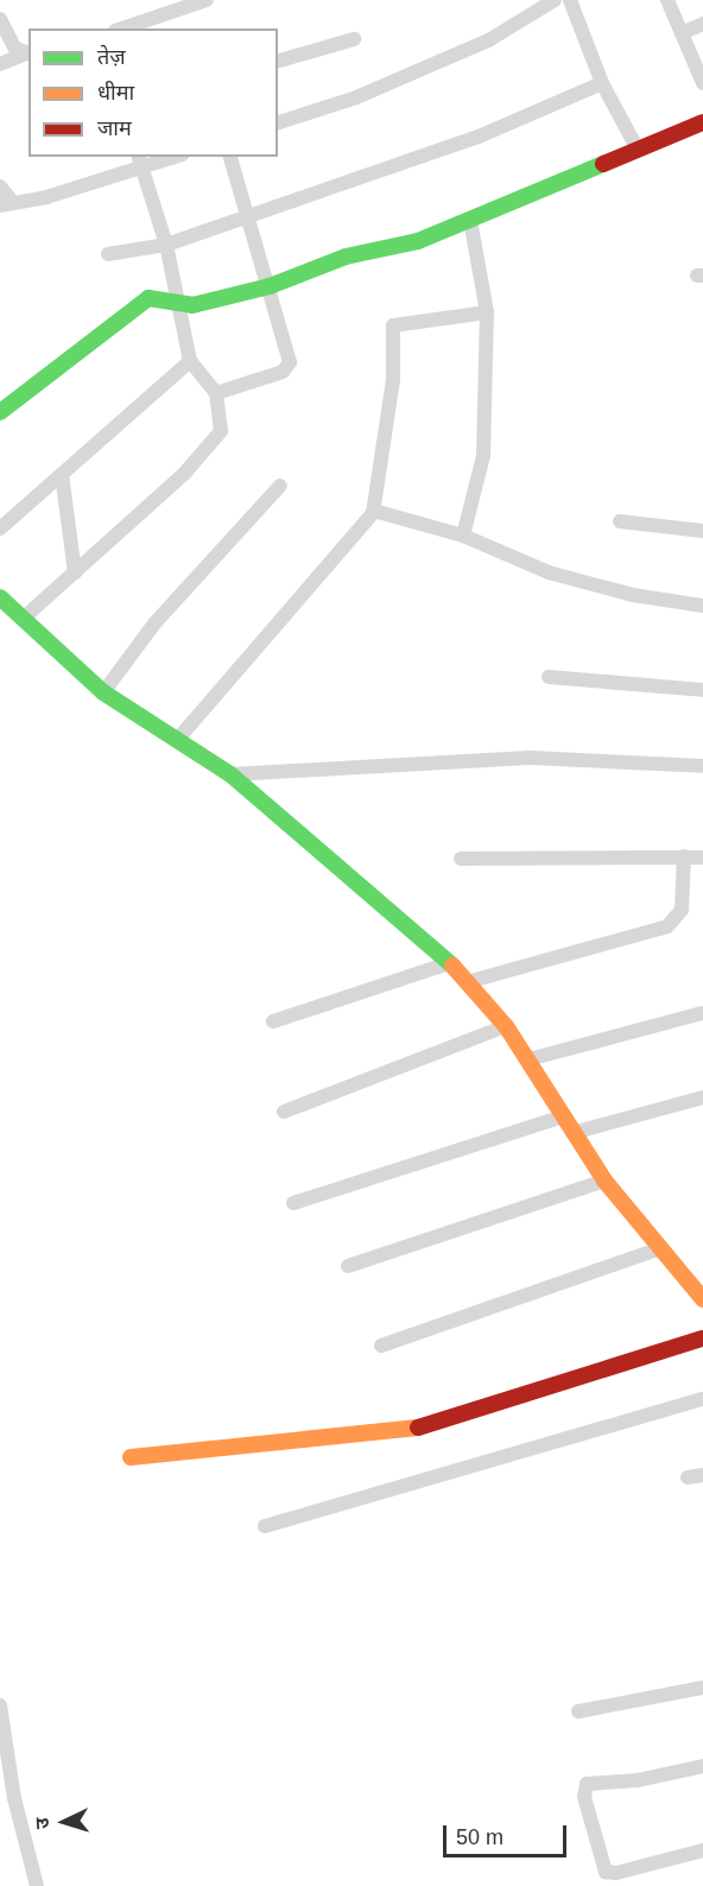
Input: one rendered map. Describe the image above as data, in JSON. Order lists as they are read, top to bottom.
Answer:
{
  "legend": ["तेज़", "धीमा", "जाम"],
  "scale_bar": "50 m",
  "north": "left"
}
